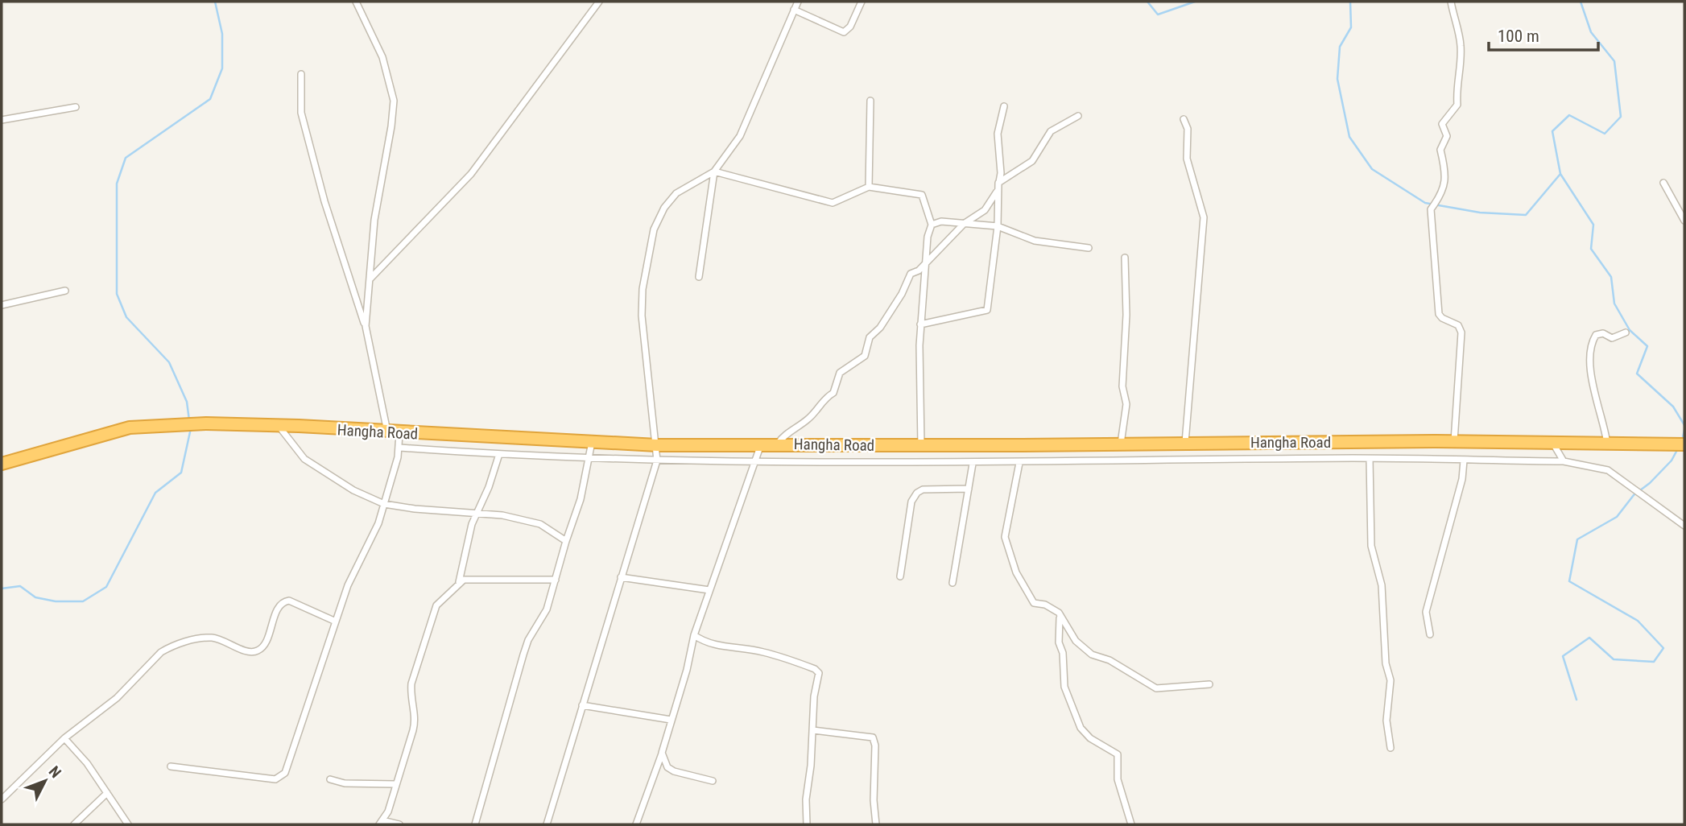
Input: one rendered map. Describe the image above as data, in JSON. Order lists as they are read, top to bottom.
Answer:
{
  "streets": {
    "highway": ["Hangha Road"]
  },
  "scale_bar": "100 m",
  "north": "top right"
}
